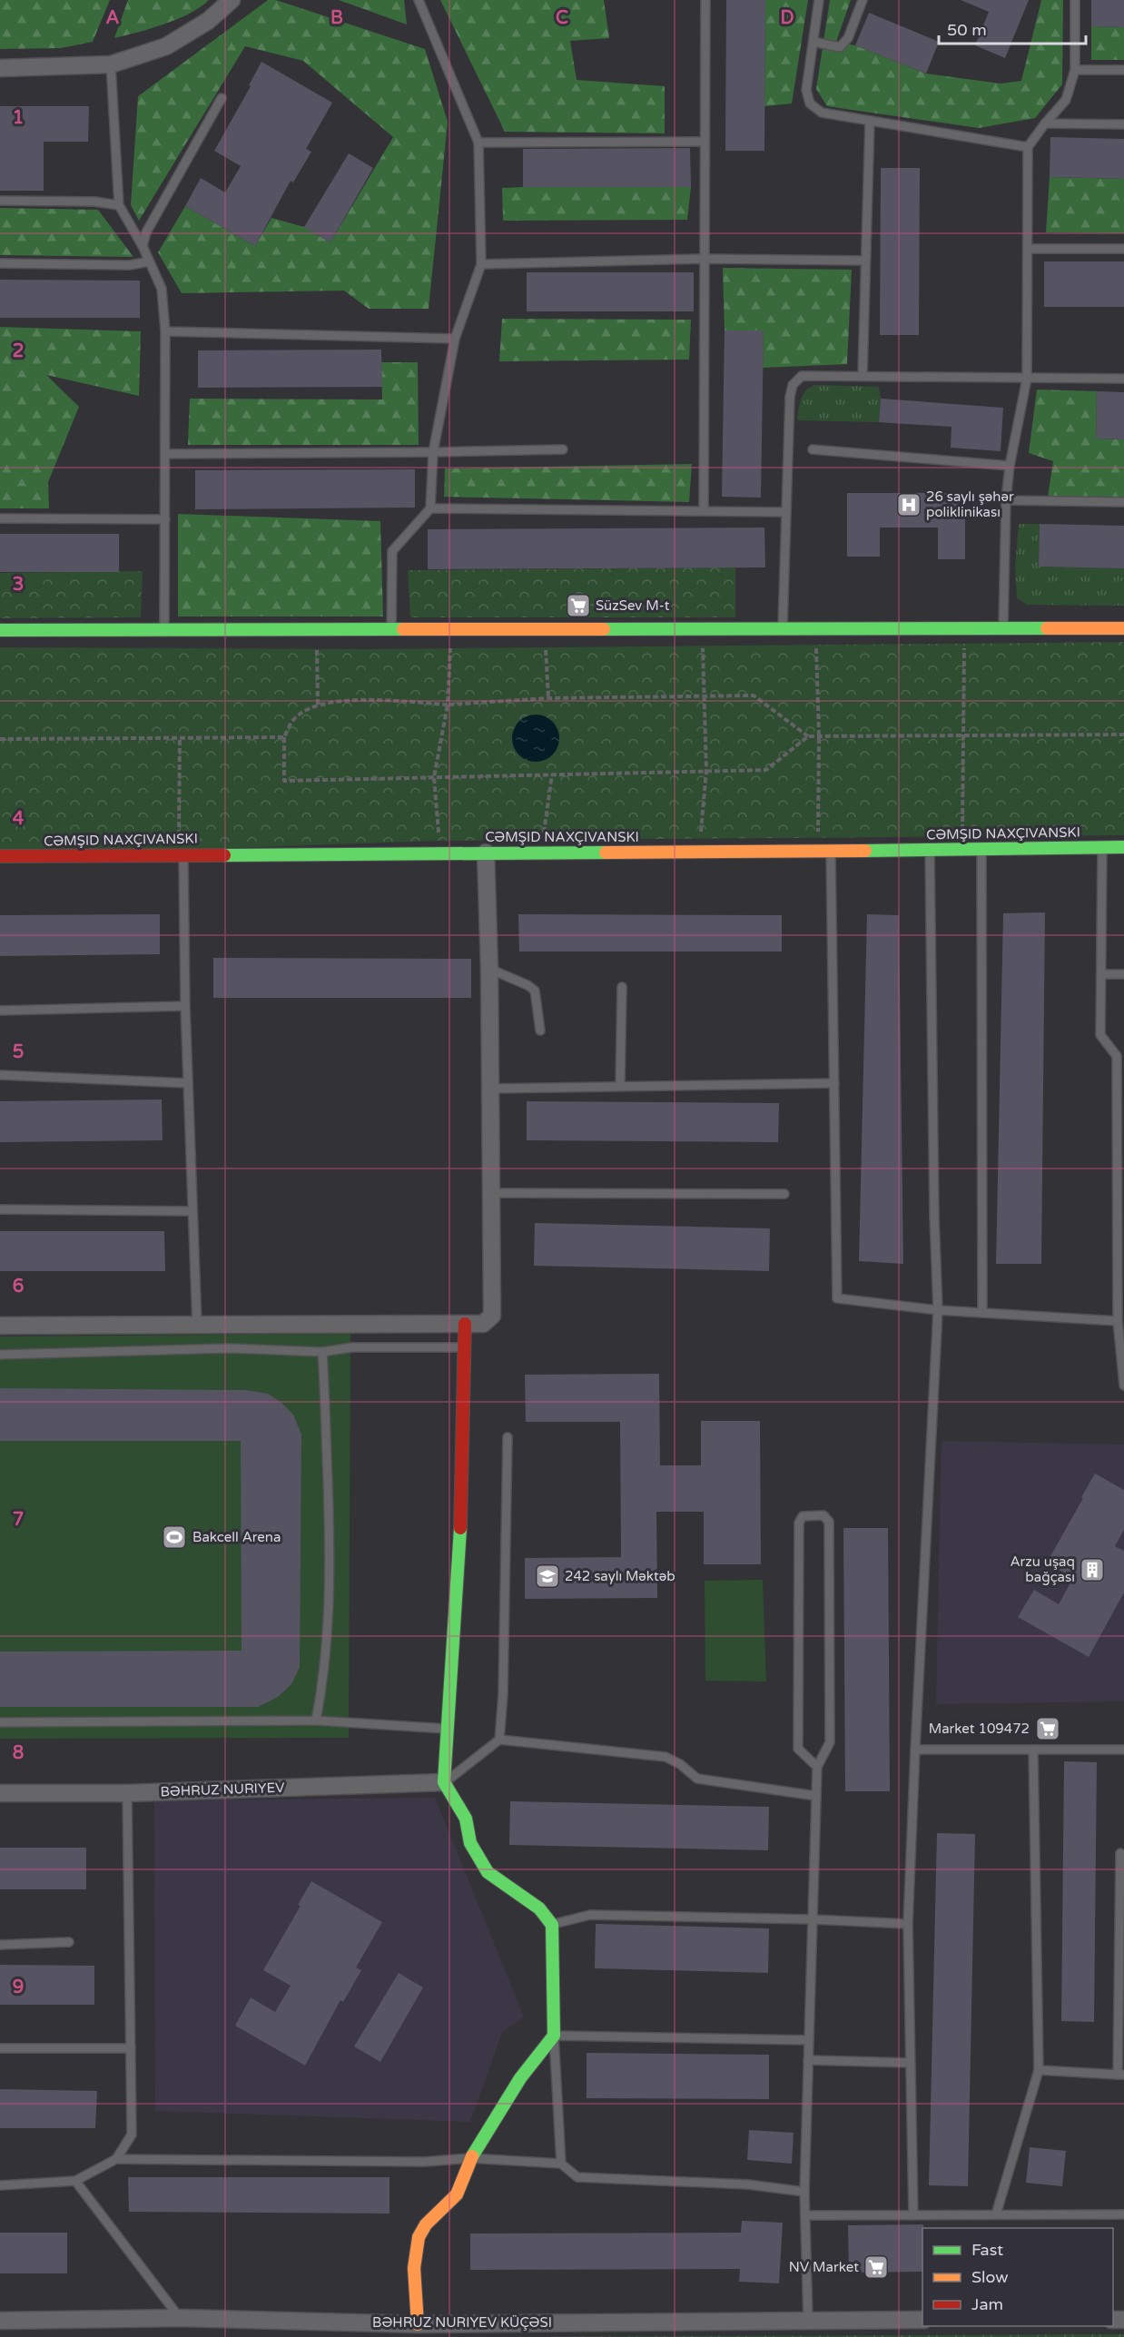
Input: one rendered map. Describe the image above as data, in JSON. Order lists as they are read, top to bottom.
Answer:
{
  "streets": {
    "street": ["BƏHRUZ NURIYEV", "BƏHRUZ NURIYEV KÜÇƏSI"]
  },
  "places": {
    "hospital": ["26 saylı şəhər poliklinikası"],
    "supermarket": ["SüzSev M-t", "Market 109472", "NV Market"],
    "sports": ["Bakcell Arena"],
    "building": ["Arzu uşaq bağçası"],
    "school or university": ["242 saylı Məktəb"]
  },
  "legend": ["Fast", "Slow", "Jam"],
  "scale_bar": "50 m",
  "grid": {
    "columns": [
      "A",
      "B",
      "C",
      "D"
    ],
    "rows": [
      "1",
      "2",
      "3",
      "4",
      "5",
      "6",
      "7",
      "8",
      "9"
    ]
  }
}
